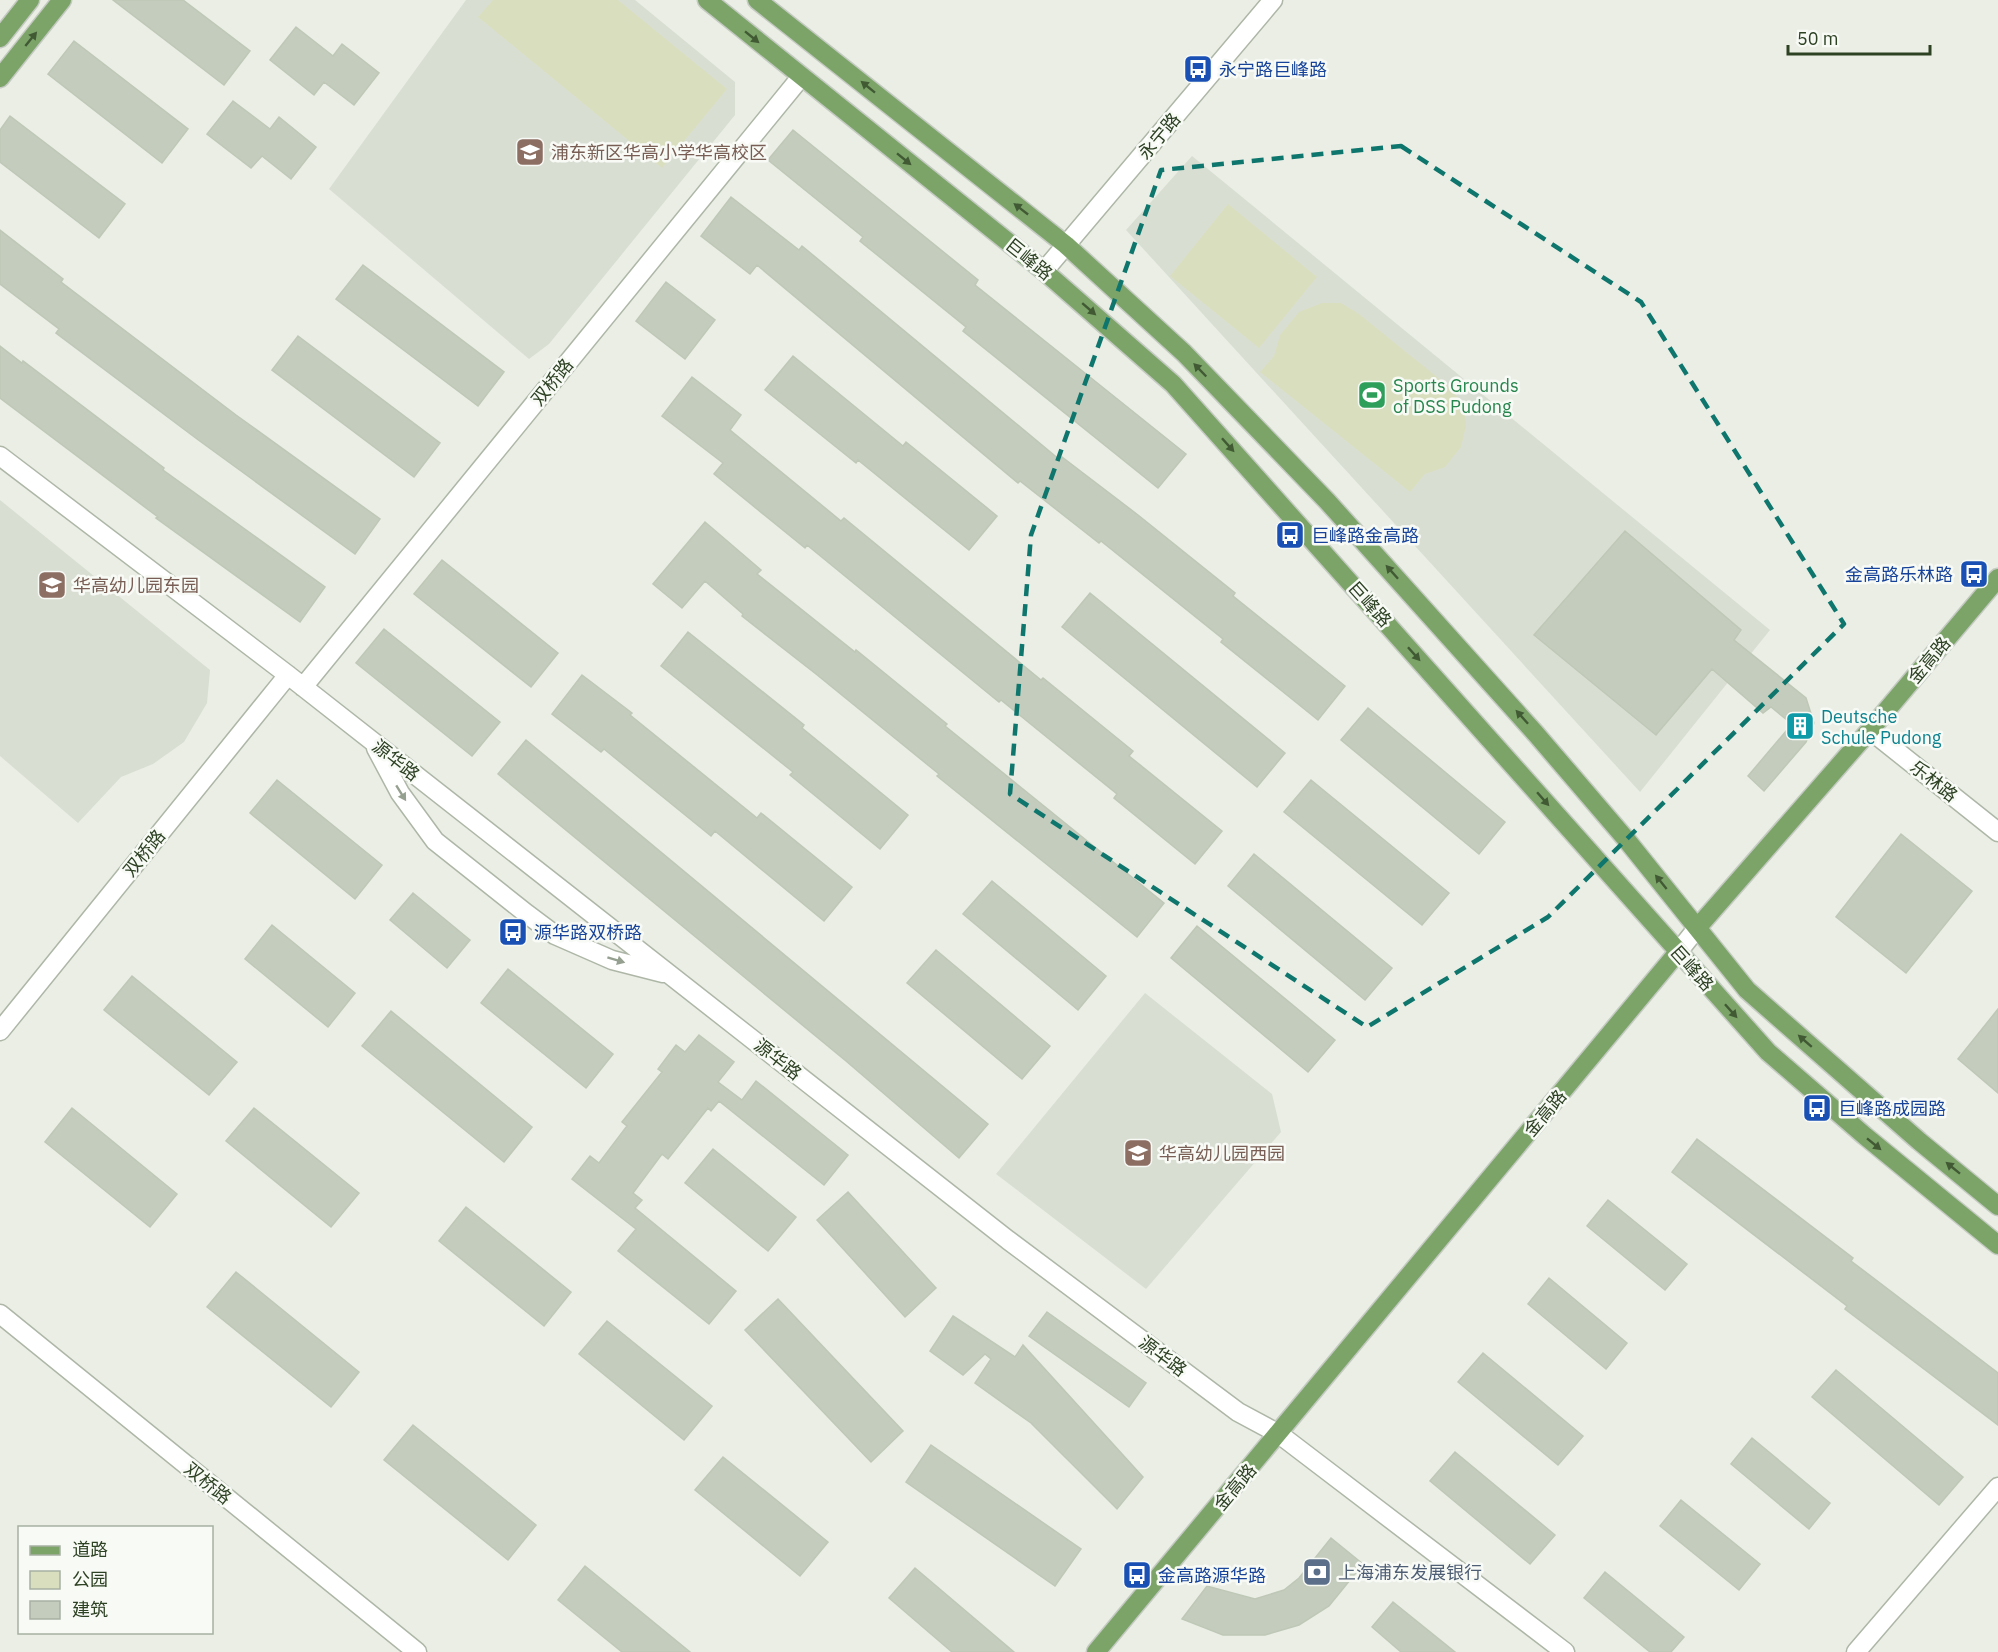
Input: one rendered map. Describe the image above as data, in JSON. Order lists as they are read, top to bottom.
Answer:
{
  "streets": {
    "main road": ["巨峰路", "金高路"],
    "street": [
      "永宁路",
      "双桥路",
      "源华路",
      "乐林路"
    ]
  },
  "crossings": [
    ["永宁路", "巨峰路"],
    ["巨峰路", "双桥路"],
    ["巨峰路", "金高路"],
    ["双桥路", "源华路"],
    ["金高路", "源华路"],
    ["金高路", "乐林路"]
  ],
  "places": {
    "bus stop": [
      "永宁路巨峰路",
      "巨峰路金高路",
      "金高路乐林路",
      "源华路双桥路",
      "巨峰路成园路",
      "金高路源华路"
    ],
    "school or university": ["浦东新区华高小学华高校区", "华高幼儿园东园", "华高幼儿园西园"],
    "sports": ["Sports Grounds of DSS Pudong"],
    "building": ["Deutsche Schule Pudong"],
    "bank": ["上海浦东发展银行"]
  },
  "legend": ["道路", "公园", "建筑"],
  "scale_bar": "50 m"
}
